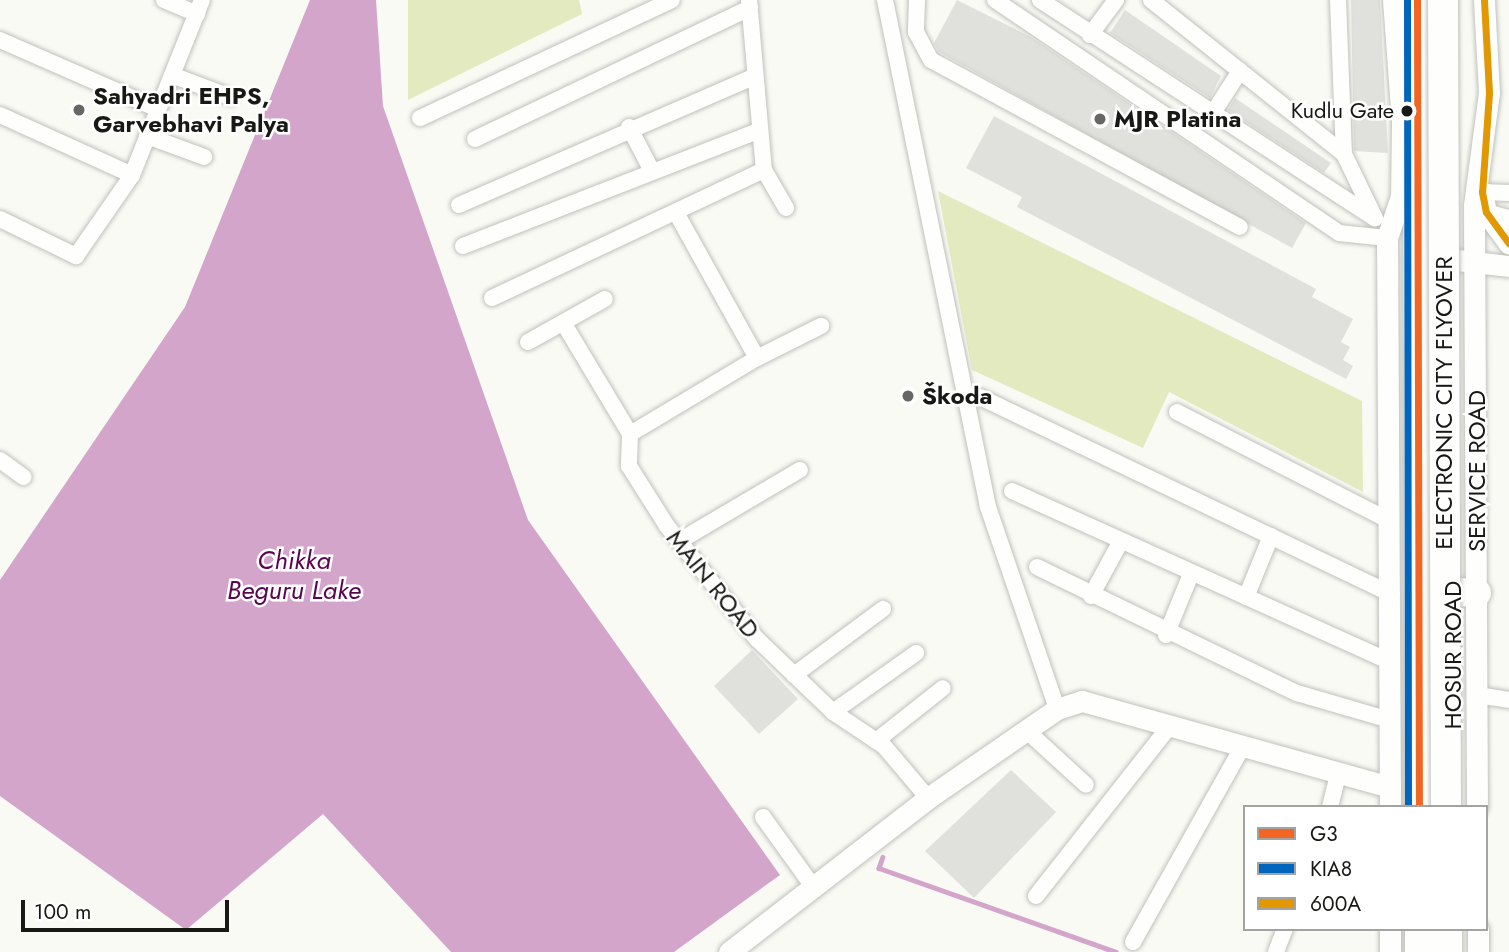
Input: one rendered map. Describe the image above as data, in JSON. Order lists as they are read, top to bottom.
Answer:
{
  "streets": {
    "highway": ["ELECTRONIC CITY FLYOVER", "HOSUR ROAD"],
    "street": ["MAIN ROAD"]
  },
  "water": ["Chikka Beguru Lake"],
  "places": [
    "Sahyadri EHPS, Garvebhavi Palya",
    "Kudlu Gate",
    "MJR Platina",
    "Škoda"
  ],
  "lines": ["transit line G3", "transit line KIA8", "transit line 600A"],
  "legend": ["G3", "KIA8", "600A"],
  "scale_bar": "100 m"
}
